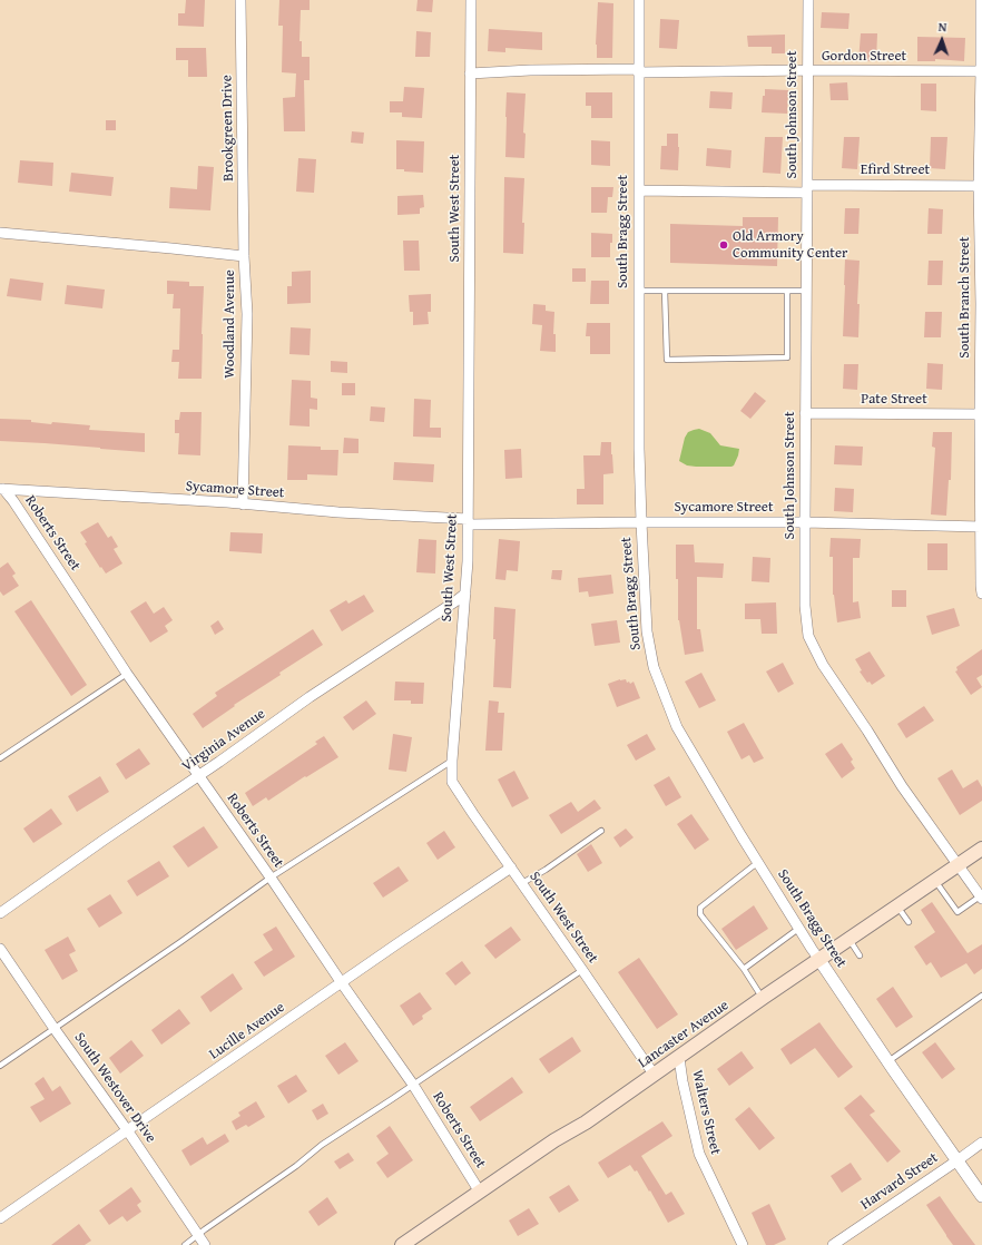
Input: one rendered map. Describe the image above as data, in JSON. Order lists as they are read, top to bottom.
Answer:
{
  "streets": {
    "main road": ["Lancaster Avenue"],
    "street": [
      "Gordon Street",
      "South Johnson Street",
      "Brookgreen Drive",
      "Efird Street",
      "South West Street",
      "South Bragg Street",
      "South Branch Street",
      "Woodland Avenue",
      "Pate Street",
      "Sycamore Street",
      "Roberts Street",
      "Virginia Avenue",
      "Lucille Avenue",
      "South Westover Drive",
      "Walters Street",
      "Harvard Street"
    ]
  },
  "crossings": [
    ["Gordon Street", "South Johnson Street"],
    ["Gordon Street", "South West Street"],
    ["Gordon Street", "South Bragg Street"],
    ["Gordon Street", "South Branch Street"],
    ["South Johnson Street", "Efird Street"],
    ["South Johnson Street", "Pate Street"],
    ["South Johnson Street", "Sycamore Street"],
    ["South Johnson Street", "Lancaster Avenue"],
    ["Brookgreen Drive", "Woodland Avenue"],
    ["Efird Street", "South Bragg Street"],
    ["Efird Street", "South Branch Street"],
    ["South West Street", "Sycamore Street"],
    ["South West Street", "Virginia Avenue"],
    ["South West Street", "Lucille Avenue"],
    ["South West Street", "Lancaster Avenue"],
    ["South Bragg Street", "Sycamore Street"],
    ["South Bragg Street", "Lancaster Avenue"],
    ["South Bragg Street", "Harvard Street"],
    ["South Branch Street", "Pate Street"],
    ["South Branch Street", "Sycamore Street"],
    ["Woodland Avenue", "Sycamore Street"],
    ["Sycamore Street", "Roberts Street"],
    ["Roberts Street", "Virginia Avenue"],
    ["Roberts Street", "Lucille Avenue"],
    ["Roberts Street", "Lancaster Avenue"],
    ["Lucille Avenue", "South Westover Drive"],
    ["Lancaster Avenue", "Walters Street"]
  ],
  "places": ["Old Armory Community Center"],
  "north": "top"
}
